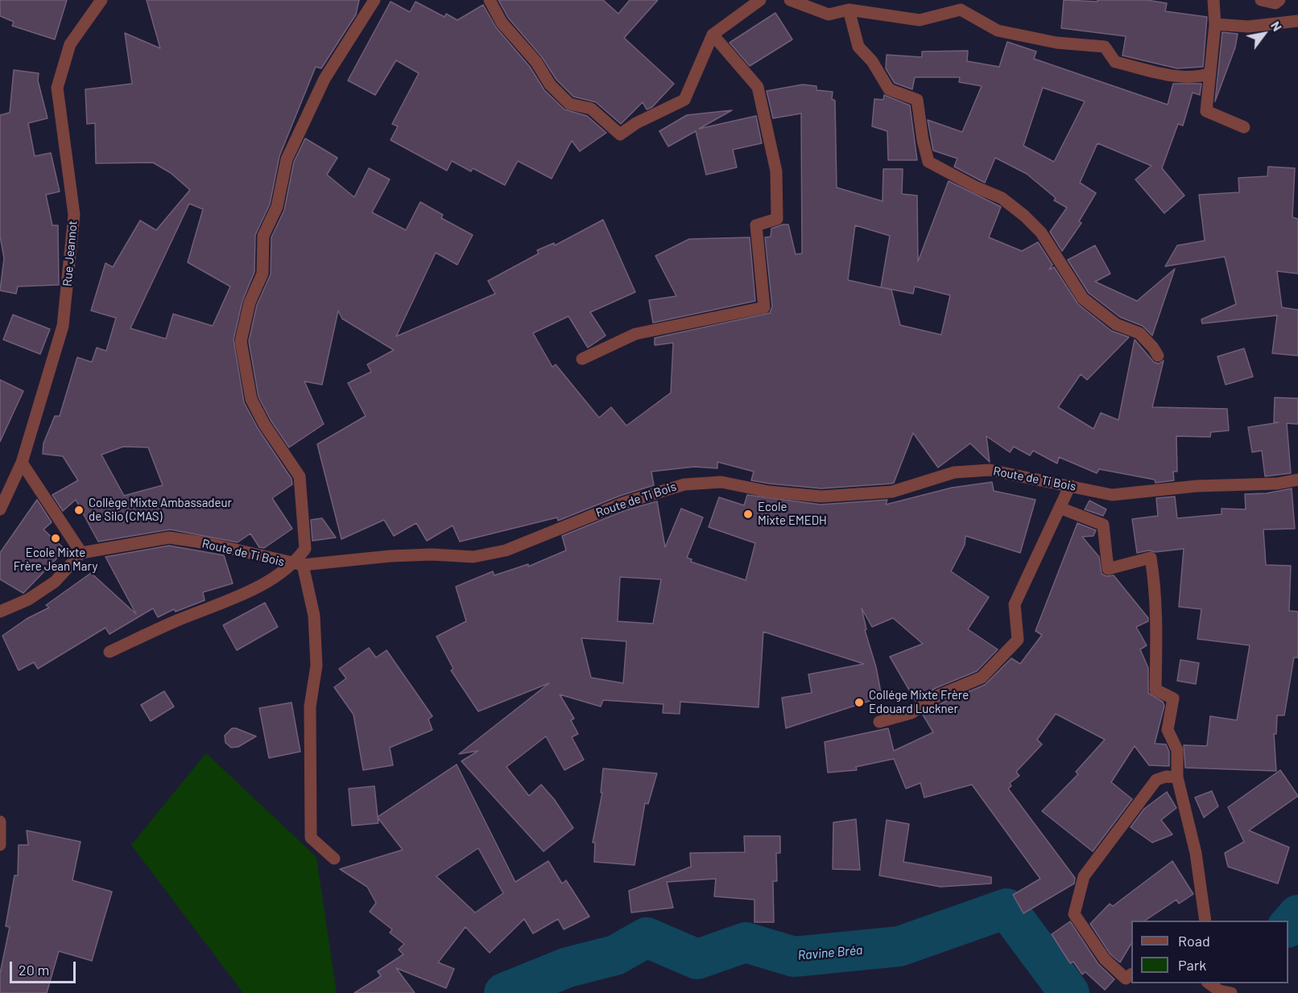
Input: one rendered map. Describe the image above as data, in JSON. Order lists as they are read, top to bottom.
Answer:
{
  "streets": {
    "street": ["Rue Jeannot", "Route de Ti Bois"]
  },
  "water": ["Ravine Bréa"],
  "places": [
    "Collège Mixte Ambassadeur de Silo (CMAS)",
    "Ecole Mixte EMEDH",
    "Ecole Mixte Frère Jean Mary",
    "Collége Mixte Frère Edouard Luckner"
  ],
  "legend": ["Road", "Park"],
  "scale_bar": "20 m",
  "north": "top right"
}
